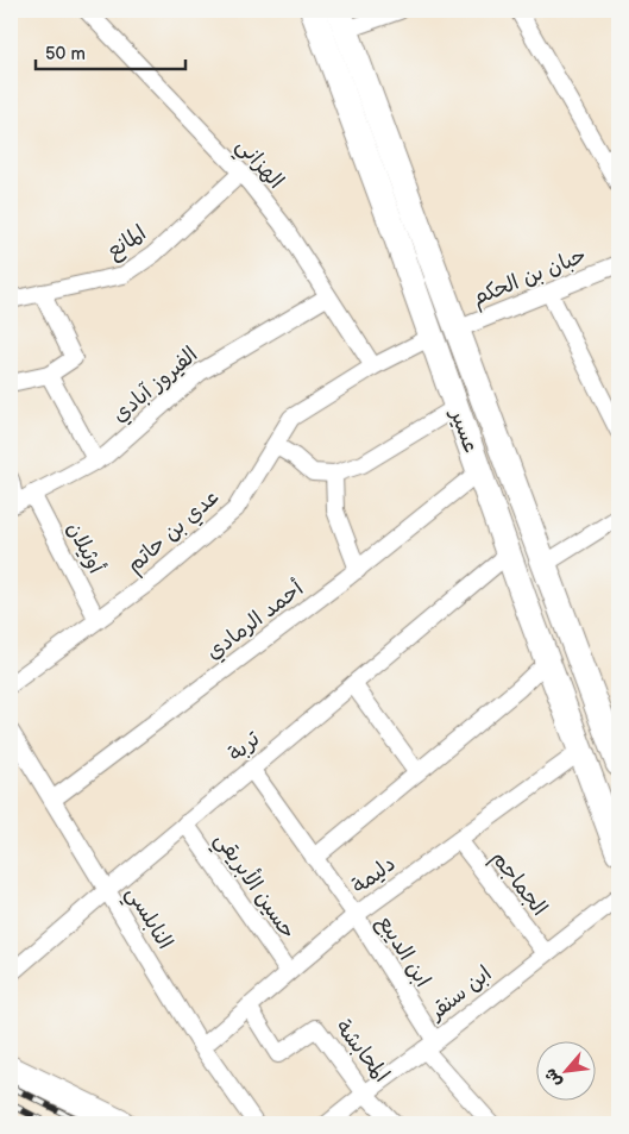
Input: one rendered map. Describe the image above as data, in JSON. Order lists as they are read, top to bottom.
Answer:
{
  "streets": {
    "main road": ["عسير"],
    "street": [
      "الهزاني",
      "المانع",
      "حبان بن الحكم",
      "الفيروز آبادي",
      "عدي بن حاتم",
      "أوثيلان",
      "أحمد الرمادي",
      "تربة",
      "دليمة",
      "الجماجم",
      "حسين الأبريقي",
      "النابلسي",
      "ابن الديبع",
      "ابن سنقر",
      "المحابشة"
    ]
  },
  "crossings": [
    ["الهزاني", "المانع"],
    ["الهزاني", "الفيروز آبادي"],
    ["الهزاني", "عدي بن حاتم"],
    ["حبان بن الحكم", "عسير"],
    ["الفيروز آبادي", "أوثيلان"],
    ["عسير", "عدي بن حاتم"],
    ["عسير", "أحمد الرمادي"],
    ["عسير", "تربة"],
    ["عسير", "دليمة"],
    ["عدي بن حاتم", "أوثيلان"],
    ["أحمد الرمادي", "النابلسي"],
    ["تربة", "حسين الأبريقي"],
    ["تربة", "النابلسي"],
    ["تربة", "ابن الديبع"],
    ["دليمة", "الجماجم"],
    ["دليمة", "حسين الأبريقي"],
    ["دليمة", "النابلسي"],
    ["دليمة", "ابن الديبع"],
    ["دليمة", "المحابشة"],
    ["الجماجم", "ابن سنقر"],
    ["ابن الديبع", "ابن سنقر"],
    ["ابن سنقر", "المحابشة"]
  ],
  "scale_bar": "50 m",
  "north": "bottom left"
}
